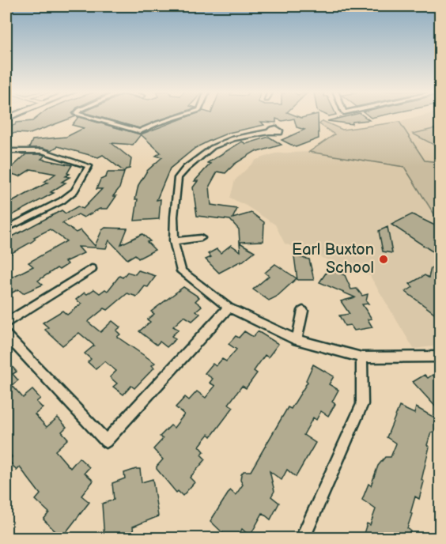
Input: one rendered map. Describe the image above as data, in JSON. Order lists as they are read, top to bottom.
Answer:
{
  "places": ["Earl Buxton School"]
}
